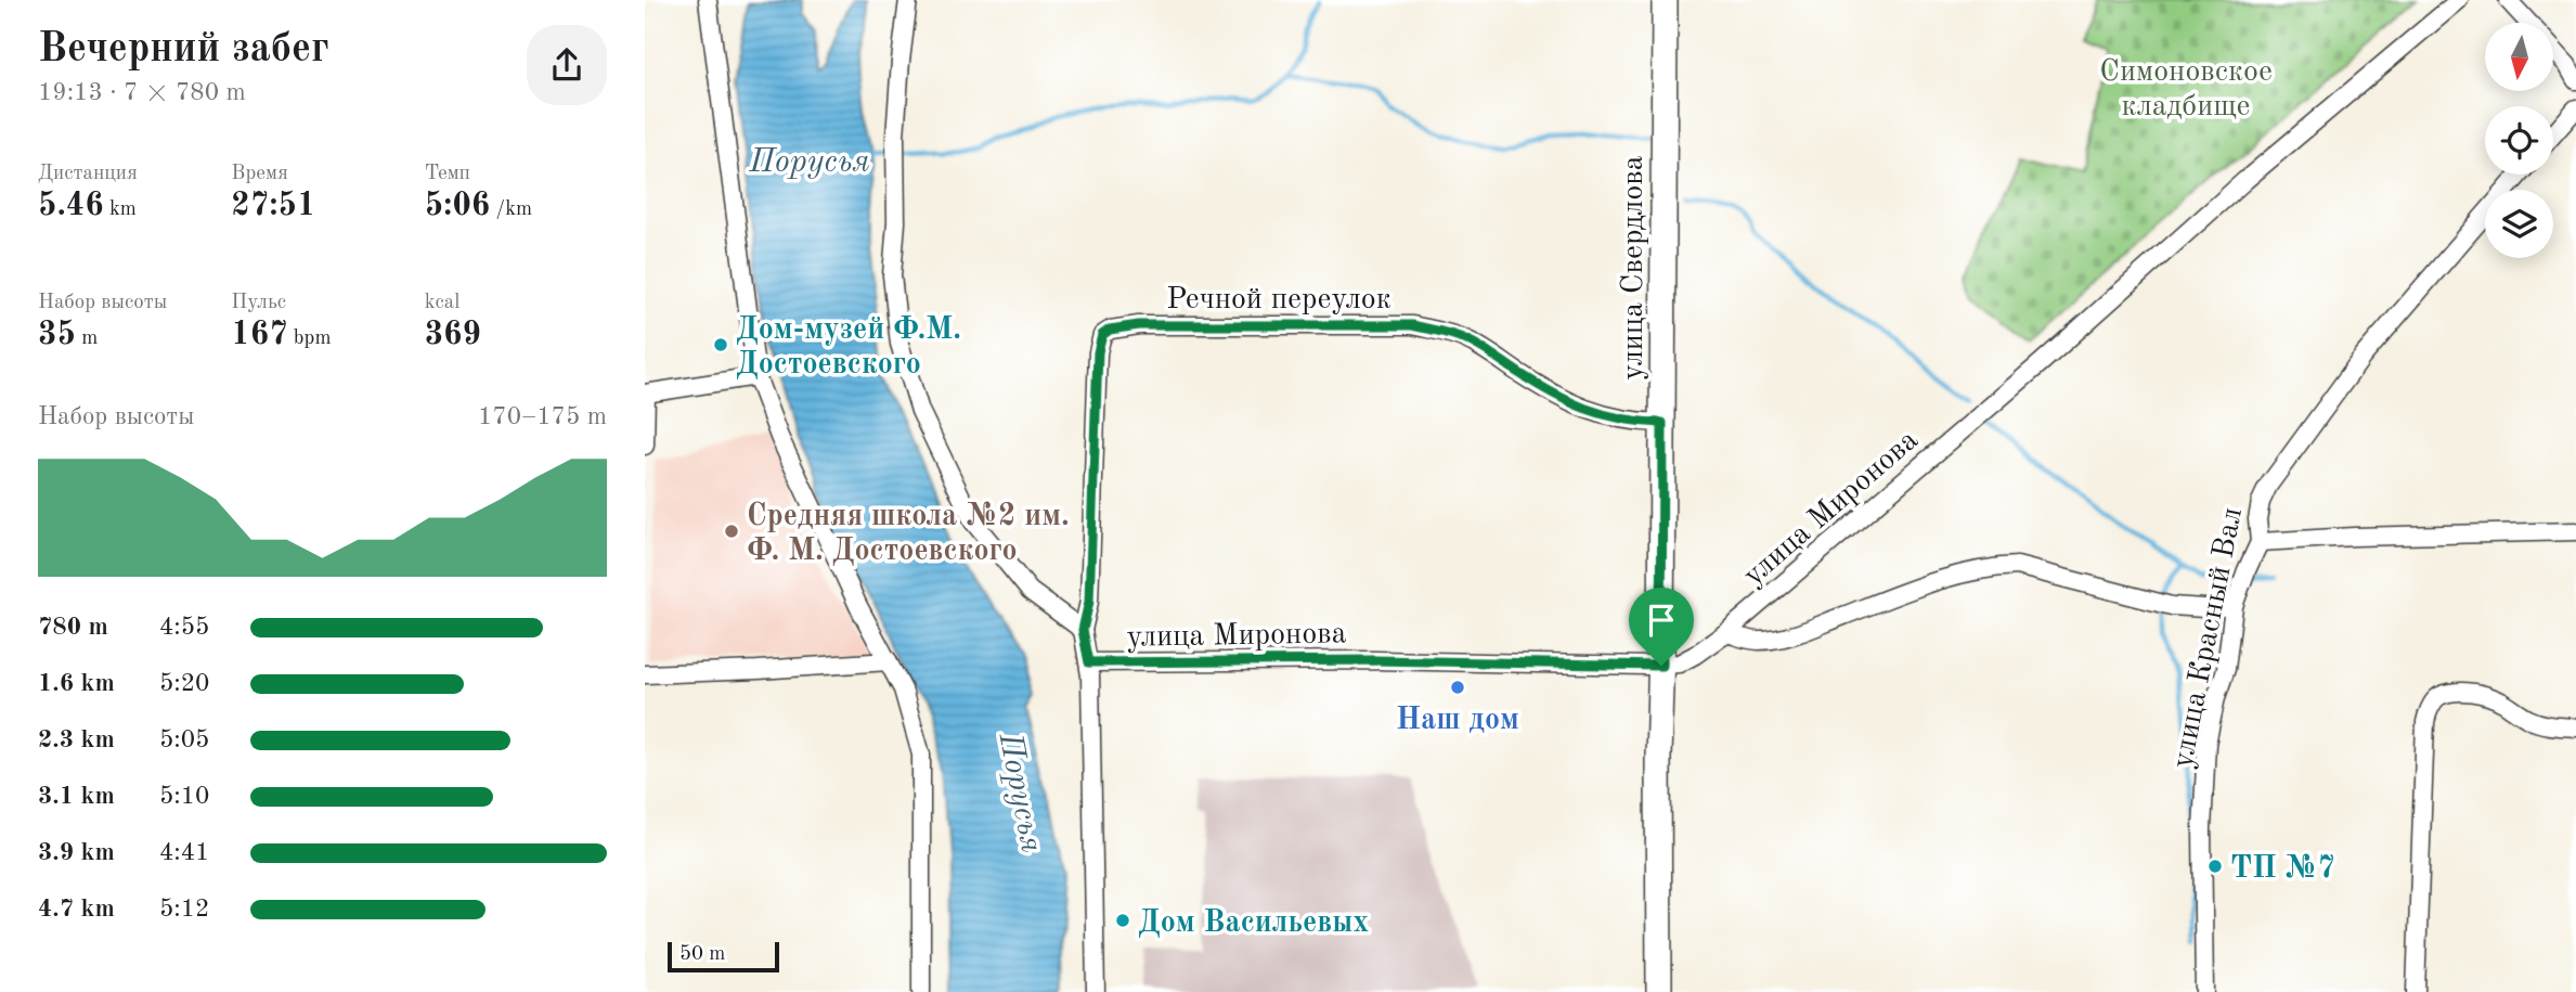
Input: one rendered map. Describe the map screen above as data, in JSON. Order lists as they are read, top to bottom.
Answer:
{
  "streets": {
    "street": [
      "улица Свердлова",
      "Речной переулок",
      "улица Миронова",
      "улица Красный Вал"
    ]
  },
  "crossings": [
    ["улица Свердлова", "Речной переулок"],
    ["улица Свердлова", "улица Миронова"]
  ],
  "water": ["Порусья"],
  "parks": ["Симоновское кладбище"],
  "places": [
    "Дом-музей Ф.М. Достоевского",
    "Средняя школа №2 им. Ф. М. Достоевского",
    "Наш дом",
    "ТП №7",
    "Дом Васильевых"
  ],
  "scale_bar": "50 m",
  "north": "bottom",
  "page": {
    "heading": ["Вечерний забег", "19:13 · 7 × 780 m"],
    "stats": [
      ["Дистанция", "5.46 km"],
      ["Время", "27:51"],
      ["Темп", "5:06 /km"],
      ["Набор высоты", "35 m"],
      ["Пульс", "167 bpm"],
      ["kcal", "369"]
    ],
    "chart": ["Набор высоты", "170–175 m"],
    "list": [
      {
        "name": "780 m",
        "note": "4:55"
      },
      {
        "name": "1.6 km",
        "note": "5:20"
      },
      {
        "name": "2.3 km",
        "note": "5:05"
      },
      {
        "name": "3.1 km",
        "note": "5:10"
      },
      {
        "name": "3.9 km",
        "note": "4:41"
      },
      {
        "name": "4.7 km",
        "note": "5:12"
      }
    ],
    "scale": "50 m"
  }
}
